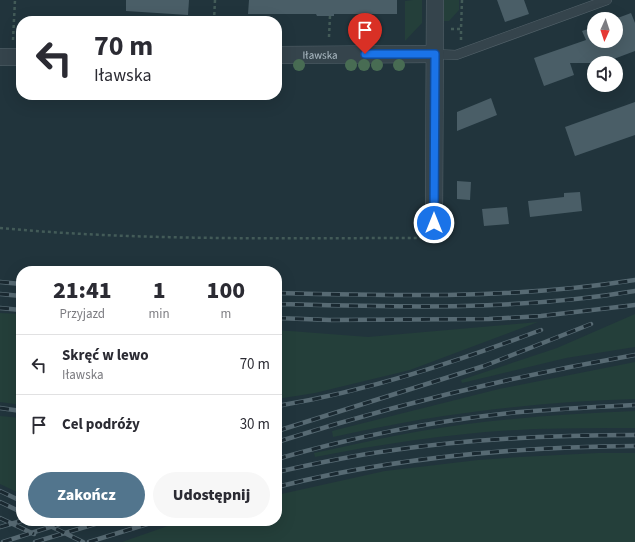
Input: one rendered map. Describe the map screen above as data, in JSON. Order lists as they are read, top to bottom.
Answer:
{
  "streets": {
    "street": ["Iławska"]
  },
  "north": "bottom",
  "page": {
    "turn": ["70 m", "Iławska"],
    "eta": [
      "21:41",
      "Przyjazd",
      "1",
      "min",
      "100",
      "m"
    ],
    "list": [
      {
        "name": "Skręć w lewo",
        "note": "Iławska",
        "value": "70 m"
      },
      {
        "name": "Cel podróży",
        "value": "30 m"
      }
    ],
    "buttons": ["Zakończ", "Udostępnij"]
  }
}
